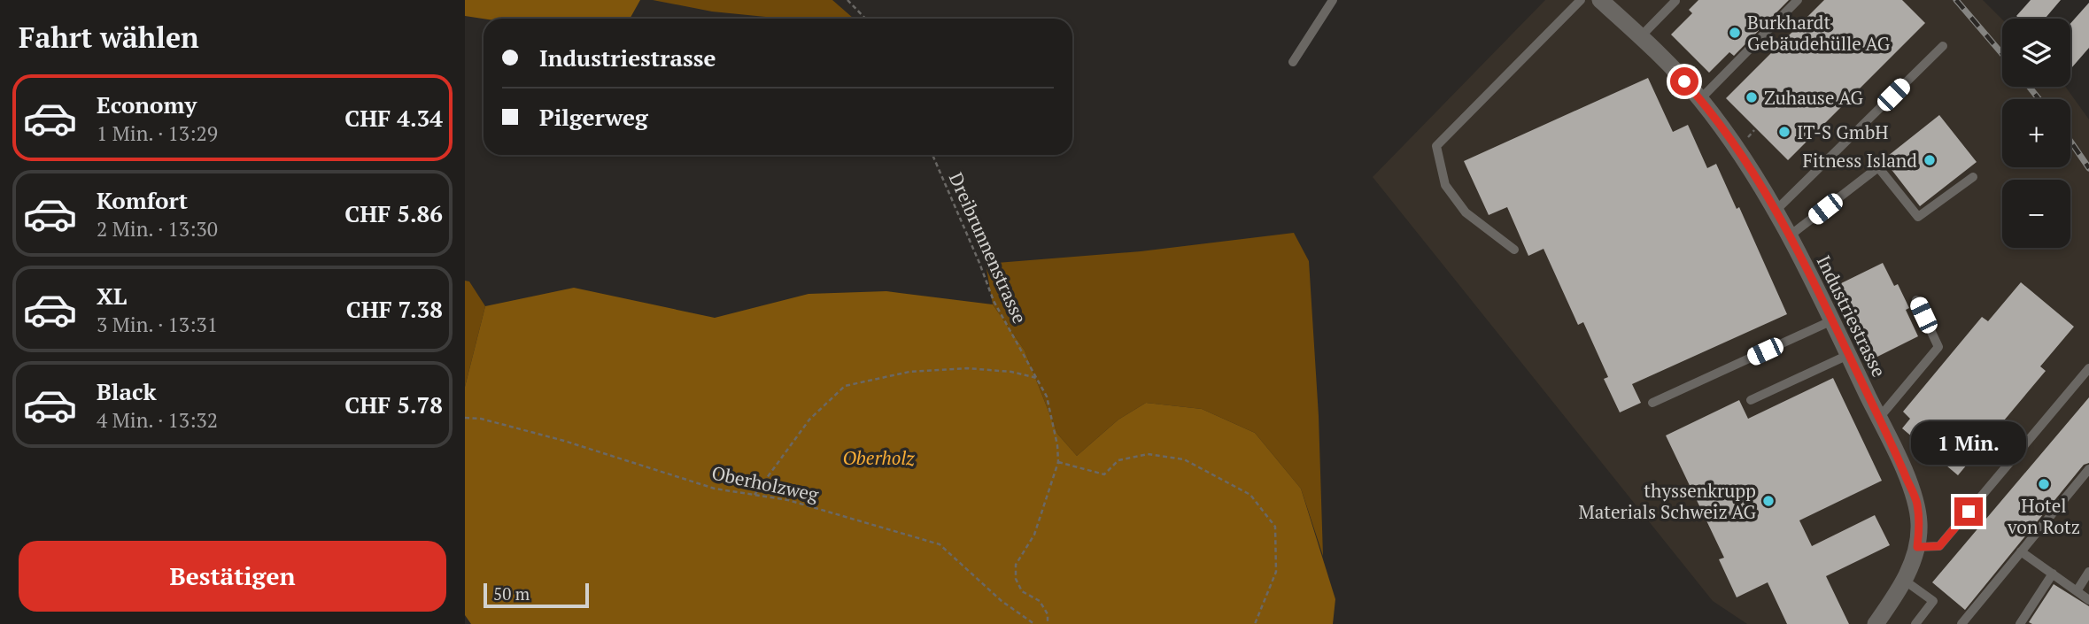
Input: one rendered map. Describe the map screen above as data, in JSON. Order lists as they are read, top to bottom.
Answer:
{
  "streets": {
    "street": ["Industriestrasse"],
    "path": ["Dreibrunnenstrasse", "Oberholzweg"]
  },
  "parks": ["Oberholz"],
  "places": [
    "Burkhardt Gebäudehülle AG",
    "Zuhause AG",
    "IT-S GmbH",
    "Fitness Island",
    "Hotel von Rotz",
    "thyssenkrupp Materials Schweiz AG"
  ],
  "scale_bar": "50 m",
  "page": {
    "heading": "Fahrt wählen",
    "map_buttons": ["+", "−"],
    "banner": ["Industriestrasse", "Pilgerweg"],
    "list": [
      {
        "name": "Economy",
        "note": "1 Min. · 13:29",
        "value": "CHF 4.34"
      },
      {
        "name": "Komfort",
        "note": "2 Min. · 13:30",
        "value": "CHF 5.86"
      },
      {
        "name": "XL",
        "note": "3 Min. · 13:31",
        "value": "CHF 7.38"
      },
      {
        "name": "Black",
        "note": "4 Min. · 13:32",
        "value": "CHF 5.78"
      }
    ],
    "bubble": "1 Min.",
    "buttons": "Bestätigen",
    "scale": "50 m"
  }
}
